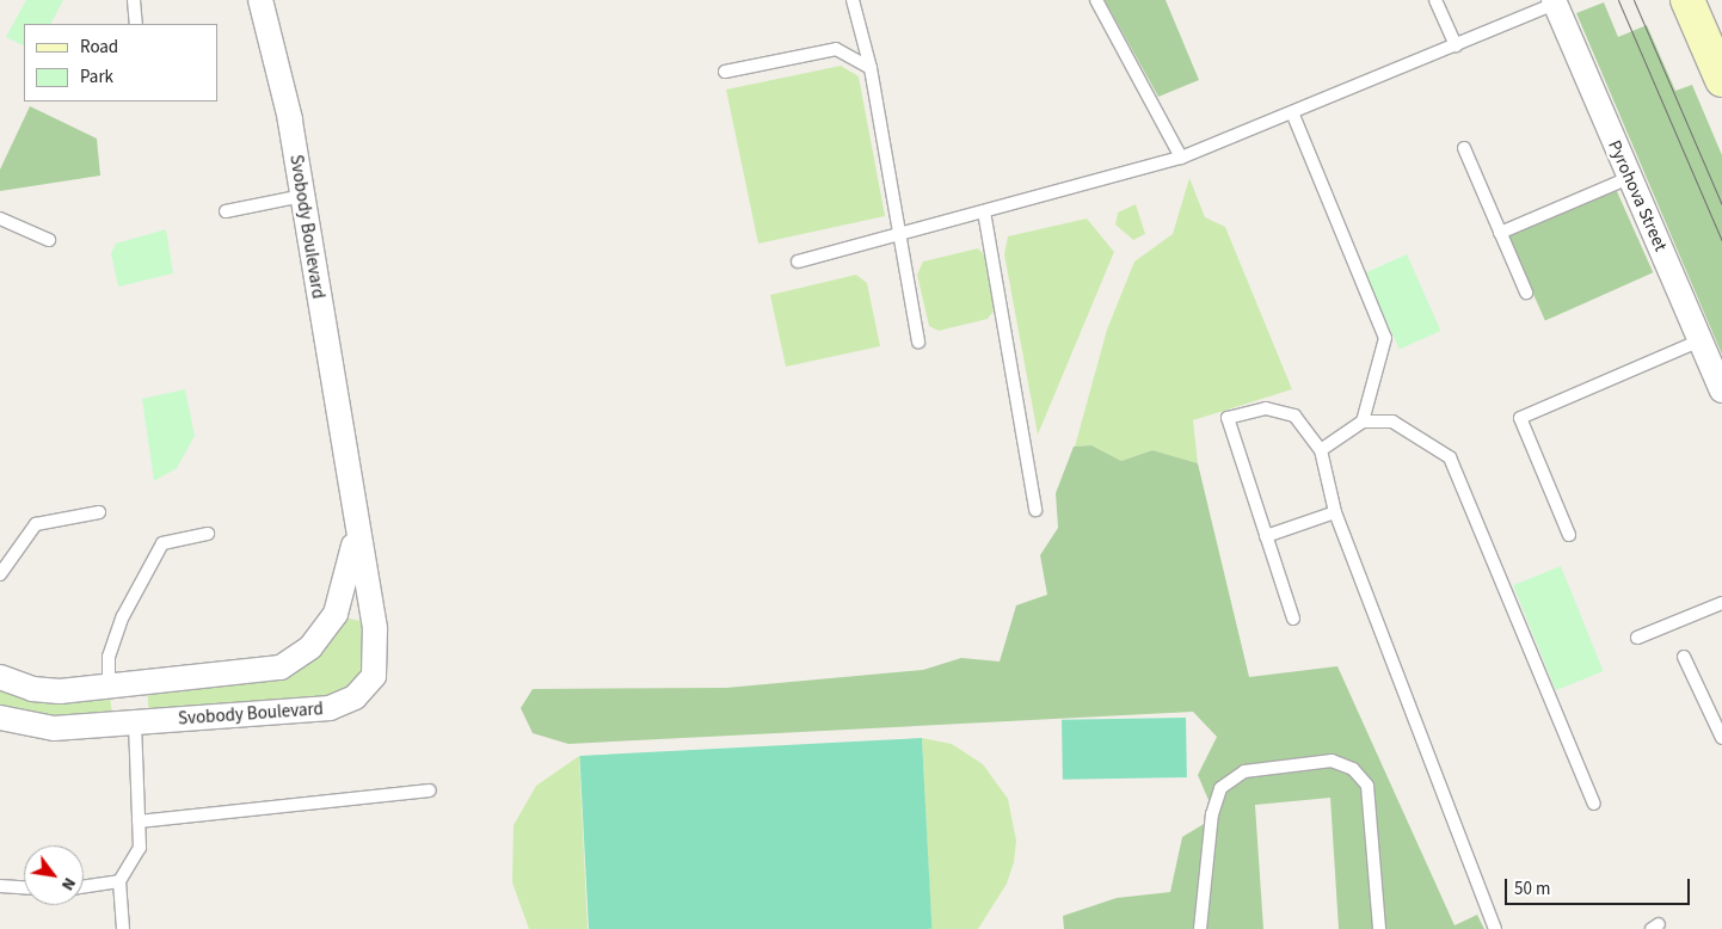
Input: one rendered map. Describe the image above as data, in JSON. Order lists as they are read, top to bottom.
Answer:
{
  "streets": {
    "street": ["Pyrohova Street", "Svobody Boulevard"]
  },
  "legend": ["Road", "Park"],
  "scale_bar": "50 m",
  "north": "bottom right"
}
